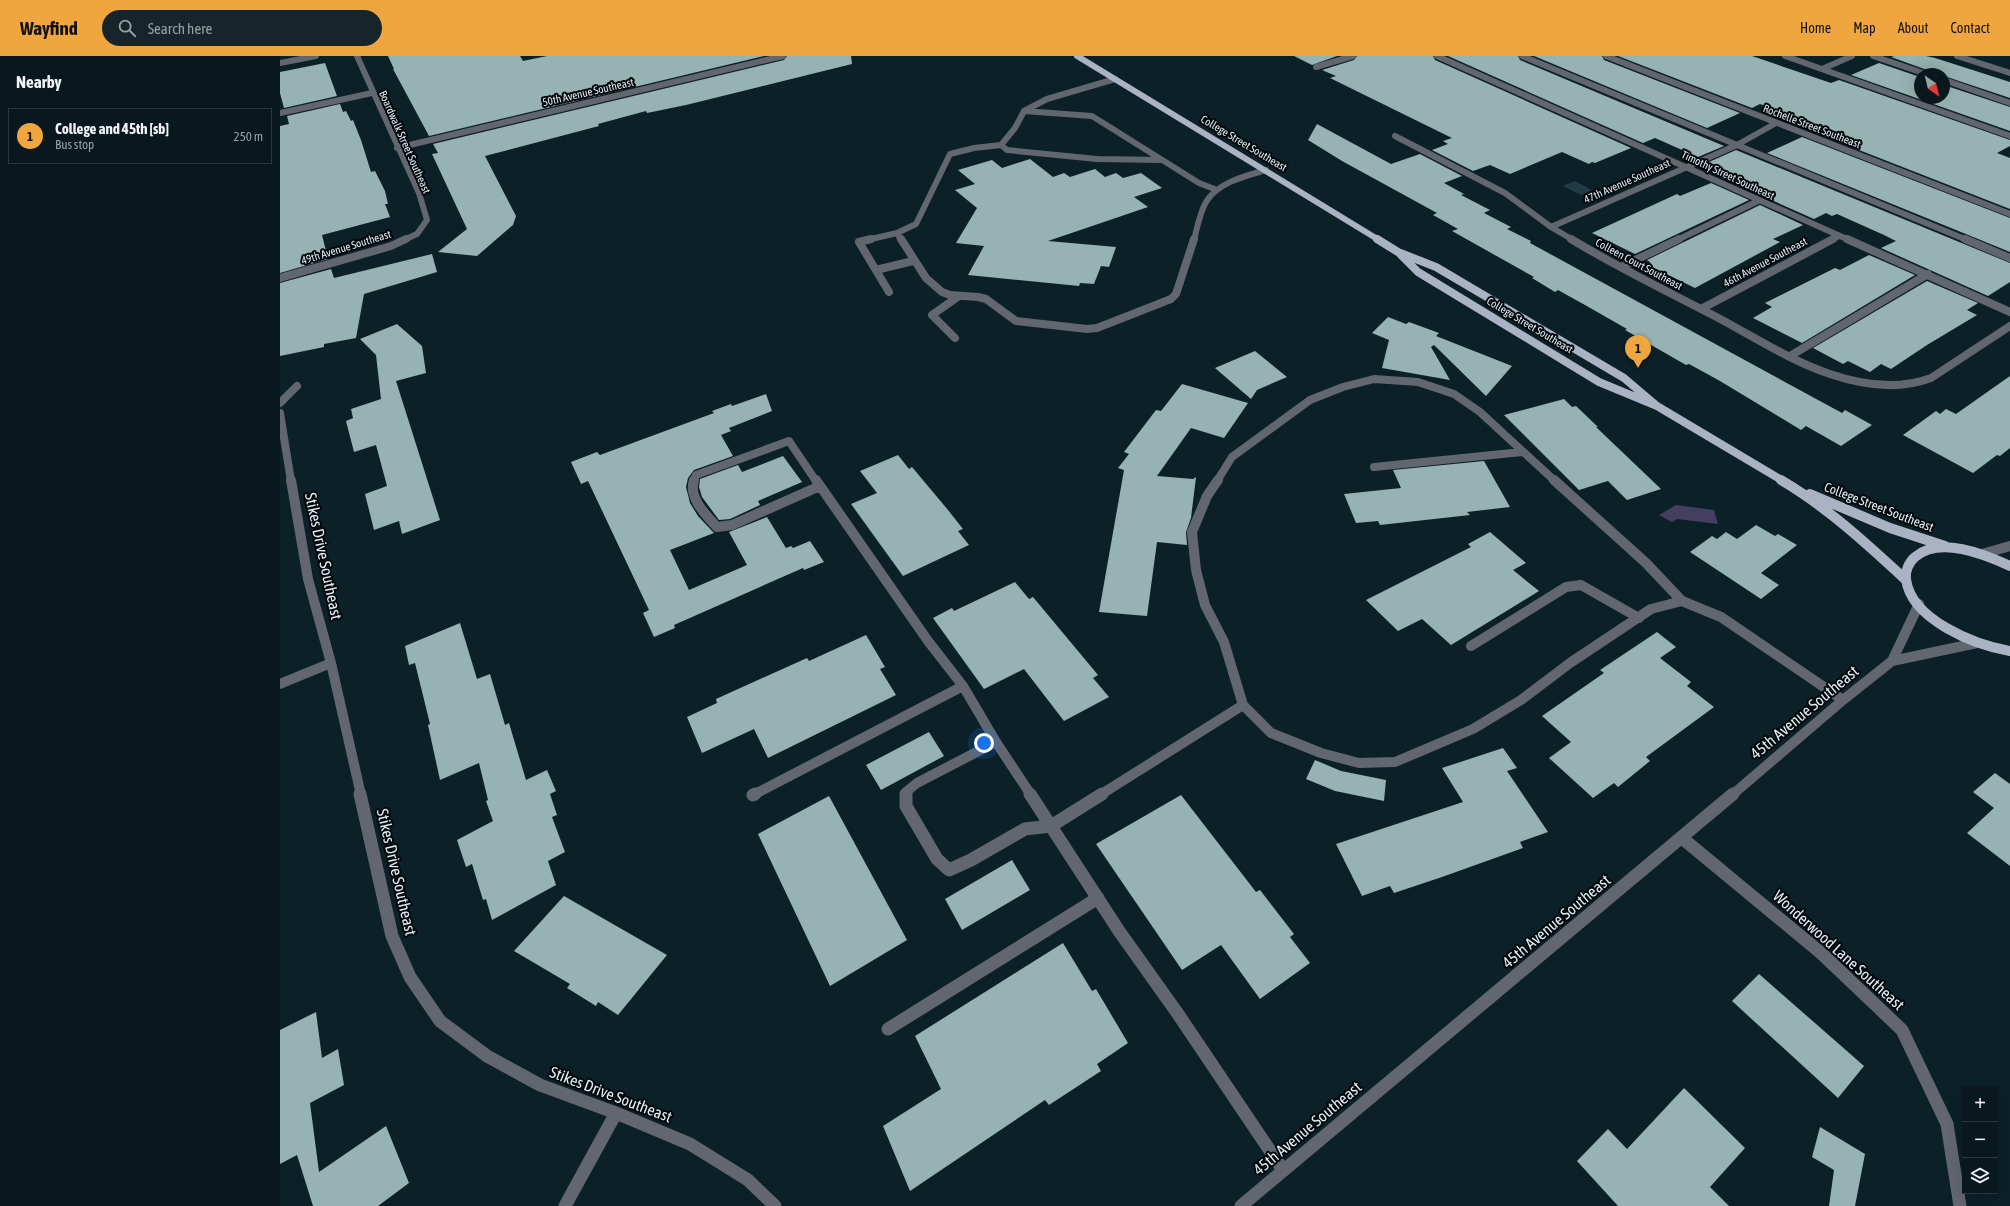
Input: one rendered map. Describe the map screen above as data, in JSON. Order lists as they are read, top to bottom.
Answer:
{
  "streets": {
    "main road": ["College Street Southeast"],
    "street": [
      "50th Avenue Southeast",
      "Rochelle Street Southeast",
      "Boardwalk Street Southeast",
      "Timothy Street Southeast",
      "47th Avenue Southeast",
      "49th Avenue Southeast",
      "46th Avenue Southeast",
      "Colleen Court Southeast",
      "Stikes Drive Southeast",
      "45th Avenue Southeast",
      "Wonderwood Lane Southeast"
    ]
  },
  "crossings": [
    ["50th Avenue Southeast", "Boardwalk Street Southeast"],
    ["Rochelle Street Southeast", "47th Avenue Southeast"],
    ["Boardwalk Street Southeast", "49th Avenue Southeast"],
    ["Timothy Street Southeast", "47th Avenue Southeast"],
    ["Timothy Street Southeast", "46th Avenue Southeast"],
    ["47th Avenue Southeast", "Colleen Court Southeast"],
    ["46th Avenue Southeast", "Colleen Court Southeast"],
    ["45th Avenue Southeast", "Wonderwood Lane Southeast"]
  ],
  "north": "bottom right",
  "page": {
    "header": "Wayfind",
    "search": "Search here",
    "nav": [
      "Home",
      "Map",
      "About",
      "Contact"
    ],
    "heading": "Nearby",
    "list": [
      {
        "mark": "1",
        "name": "College and 45th [sb]",
        "note": "Bus stop",
        "value": "250 m"
      }
    ],
    "pins": "1",
    "map_buttons": ["+", "−"]
  }
}
